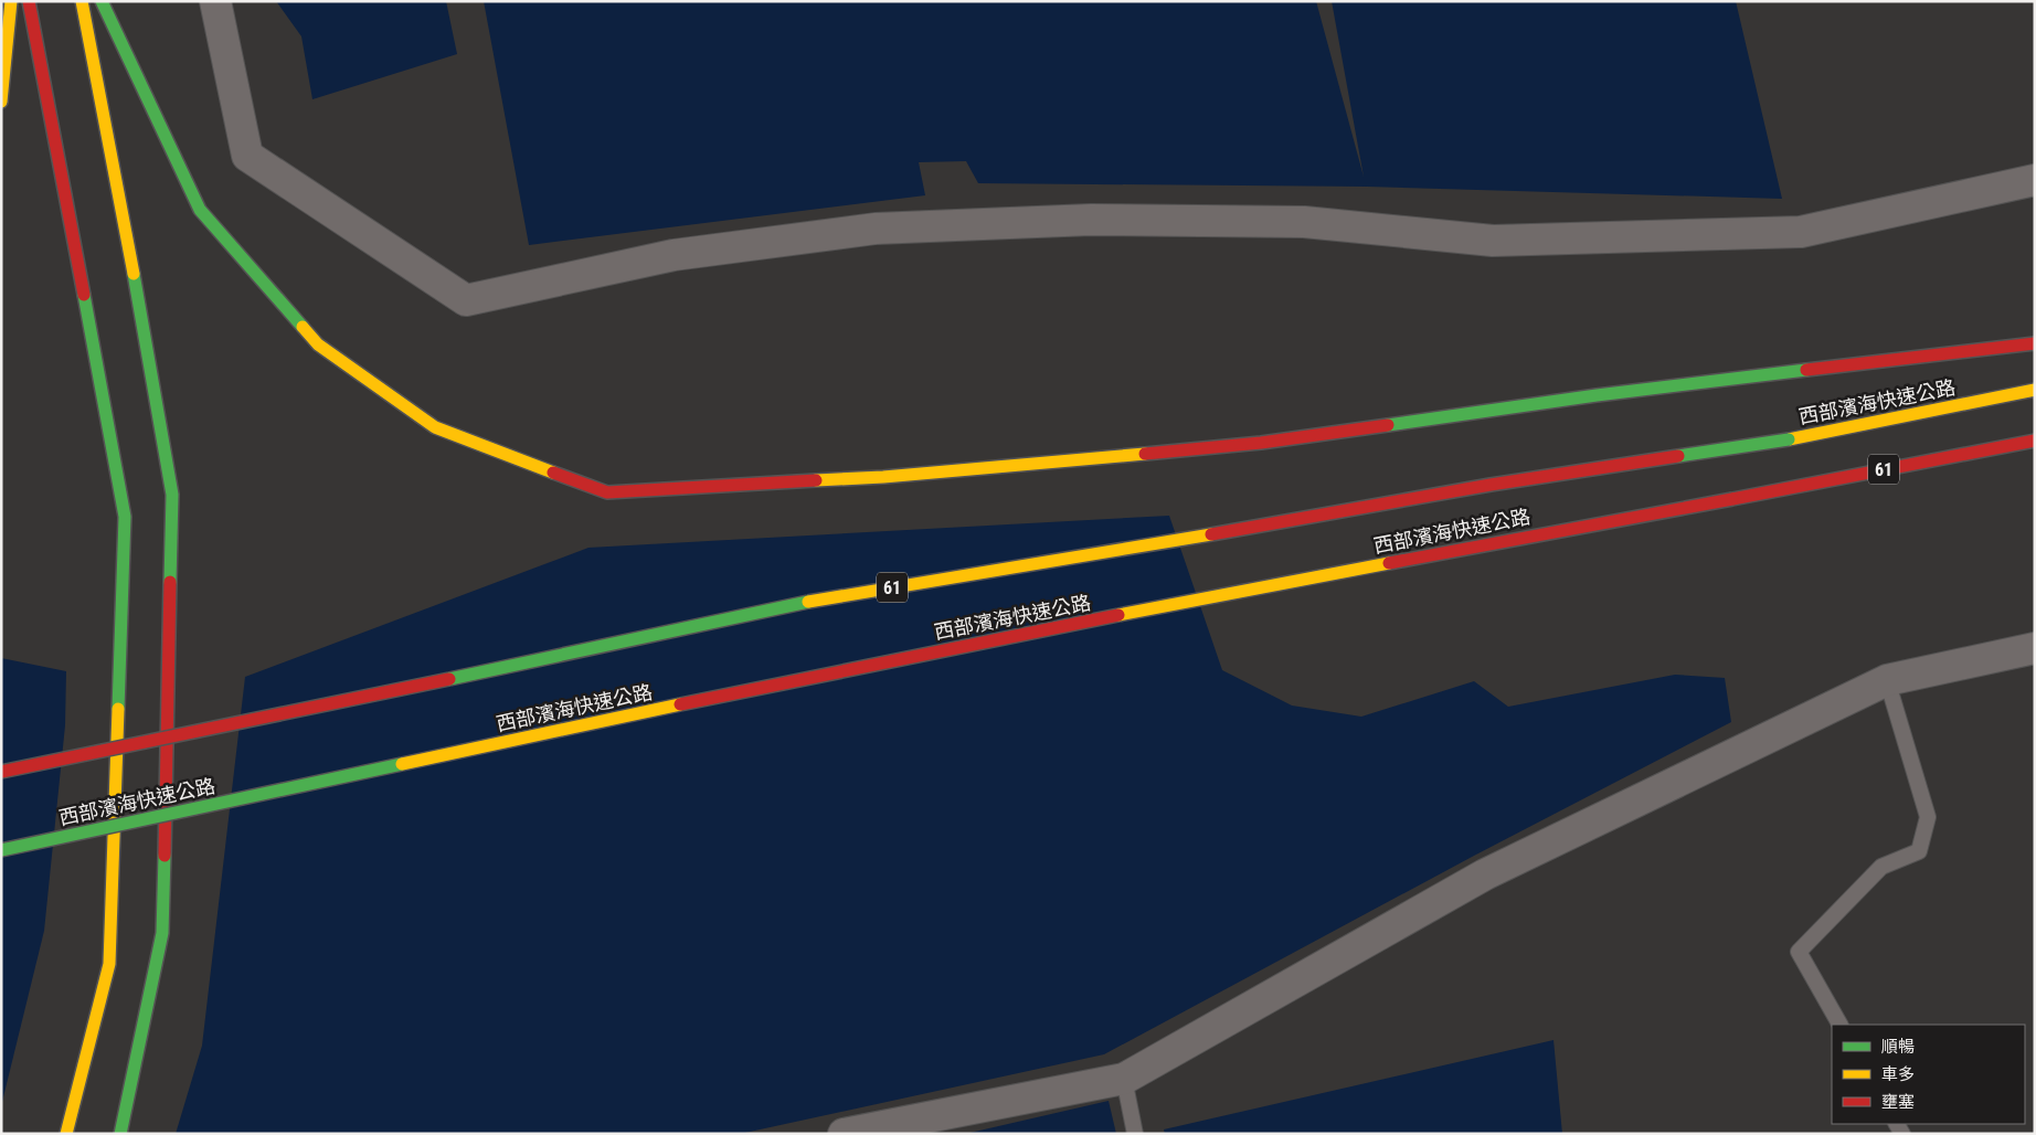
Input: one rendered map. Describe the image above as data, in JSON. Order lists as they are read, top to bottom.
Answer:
{
  "streets": {
    "highway": ["西部濱海快速公路", "61"]
  },
  "legend": ["順暢", "車多", "壅塞"]
}
